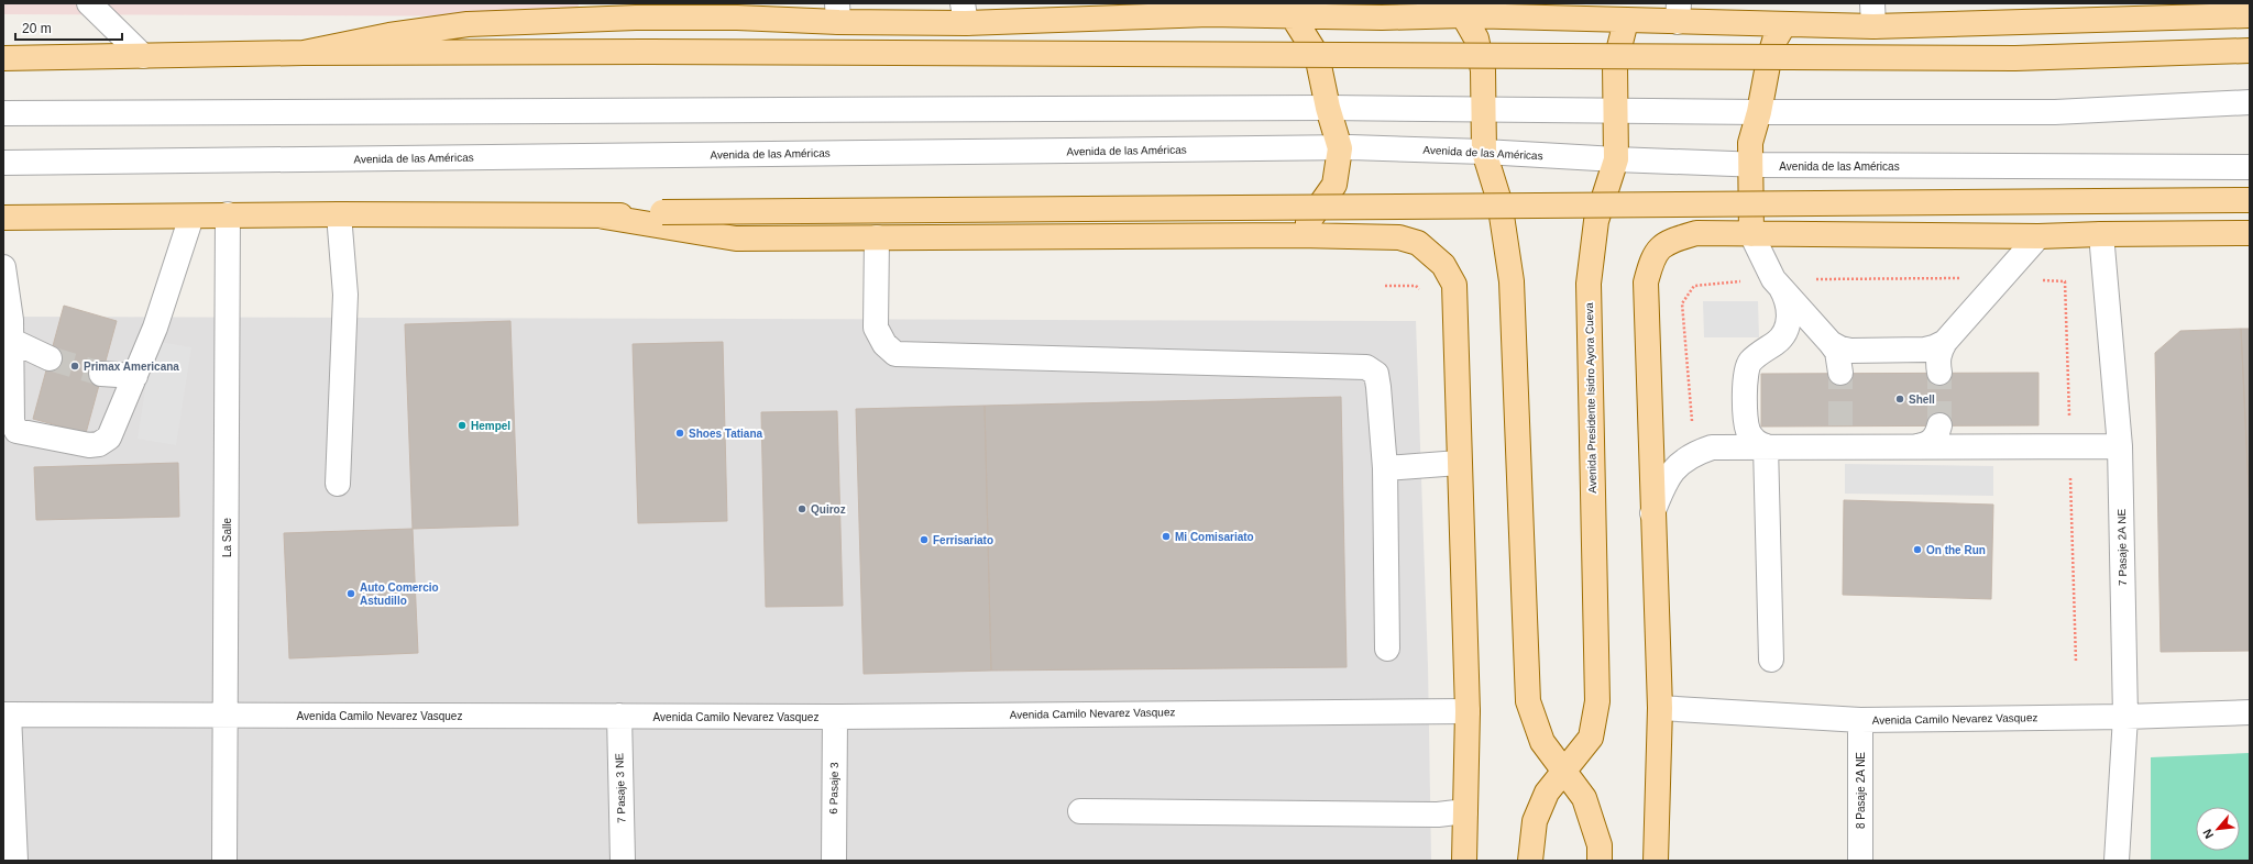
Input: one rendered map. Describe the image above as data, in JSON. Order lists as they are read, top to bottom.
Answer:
{
  "streets": {
    "main road": ["Avenida Presidente Isidro Ayora Cueva"],
    "street": [
      "Avenida de las Américas",
      "La Salle",
      "7 Pasaje 2A NE",
      "Avenida Camilo Nevarez Vasquez",
      "7 Pasaje 3 NE",
      "6 Pasaje 3",
      "8 Pasaje 2A NE"
    ]
  },
  "crossings": [
    ["Avenida de las Américas", "Avenida Presidente Isidro Ayora Cueva"],
    ["La Salle", "Avenida Camilo Nevarez Vasquez"],
    ["7 Pasaje 2A NE", "Avenida Camilo Nevarez Vasquez"],
    ["Avenida Camilo Nevarez Vasquez", "7 Pasaje 3 NE"],
    ["Avenida Camilo Nevarez Vasquez", "6 Pasaje 3"],
    ["Avenida Camilo Nevarez Vasquez", "8 Pasaje 2A NE"]
  ],
  "places": [
    "Primax Americana",
    "Shell",
    "Hempel",
    "Shoes Tatiana",
    "Quiroz",
    "Mi Comisariato",
    "Ferrisariato",
    "On the Run",
    "Auto Comercio Astudillo"
  ],
  "scale_bar": "20 m",
  "north": "bottom left"
}
